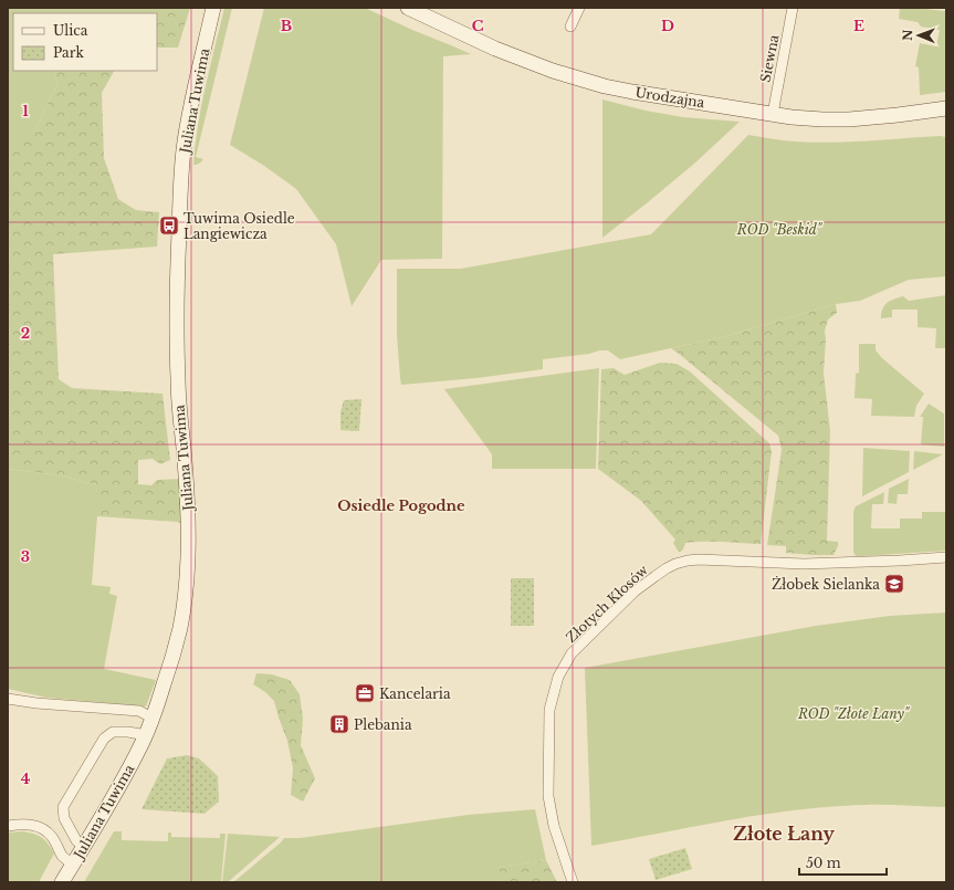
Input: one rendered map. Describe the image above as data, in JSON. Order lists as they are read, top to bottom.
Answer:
{
  "streets": {
    "street": [
      "Siewna",
      "Urodzajna",
      "Juliana Tuwima",
      "Złotych Kłosów"
    ]
  },
  "crossings": [
    ["Siewna", "Urodzajna"]
  ],
  "districts": ["Osiedle Pogodne", "Złote Łany"],
  "parks": ["ROD \"Beskid\"", "ROD \"Złote Łany\""],
  "places": {
    "bus stop": ["Tuwima Osiedle Langiewicza"],
    "school or university": ["Żłobek Sielanka"],
    "office": ["Kancelaria"],
    "building": ["Plebania"]
  },
  "legend": ["Ulica", "Park"],
  "scale_bar": "50 m",
  "north": "left",
  "grid": {
    "columns": [
      "B",
      "C",
      "D",
      "E"
    ],
    "rows": [
      "1",
      "2",
      "3",
      "4"
    ]
  }
}
